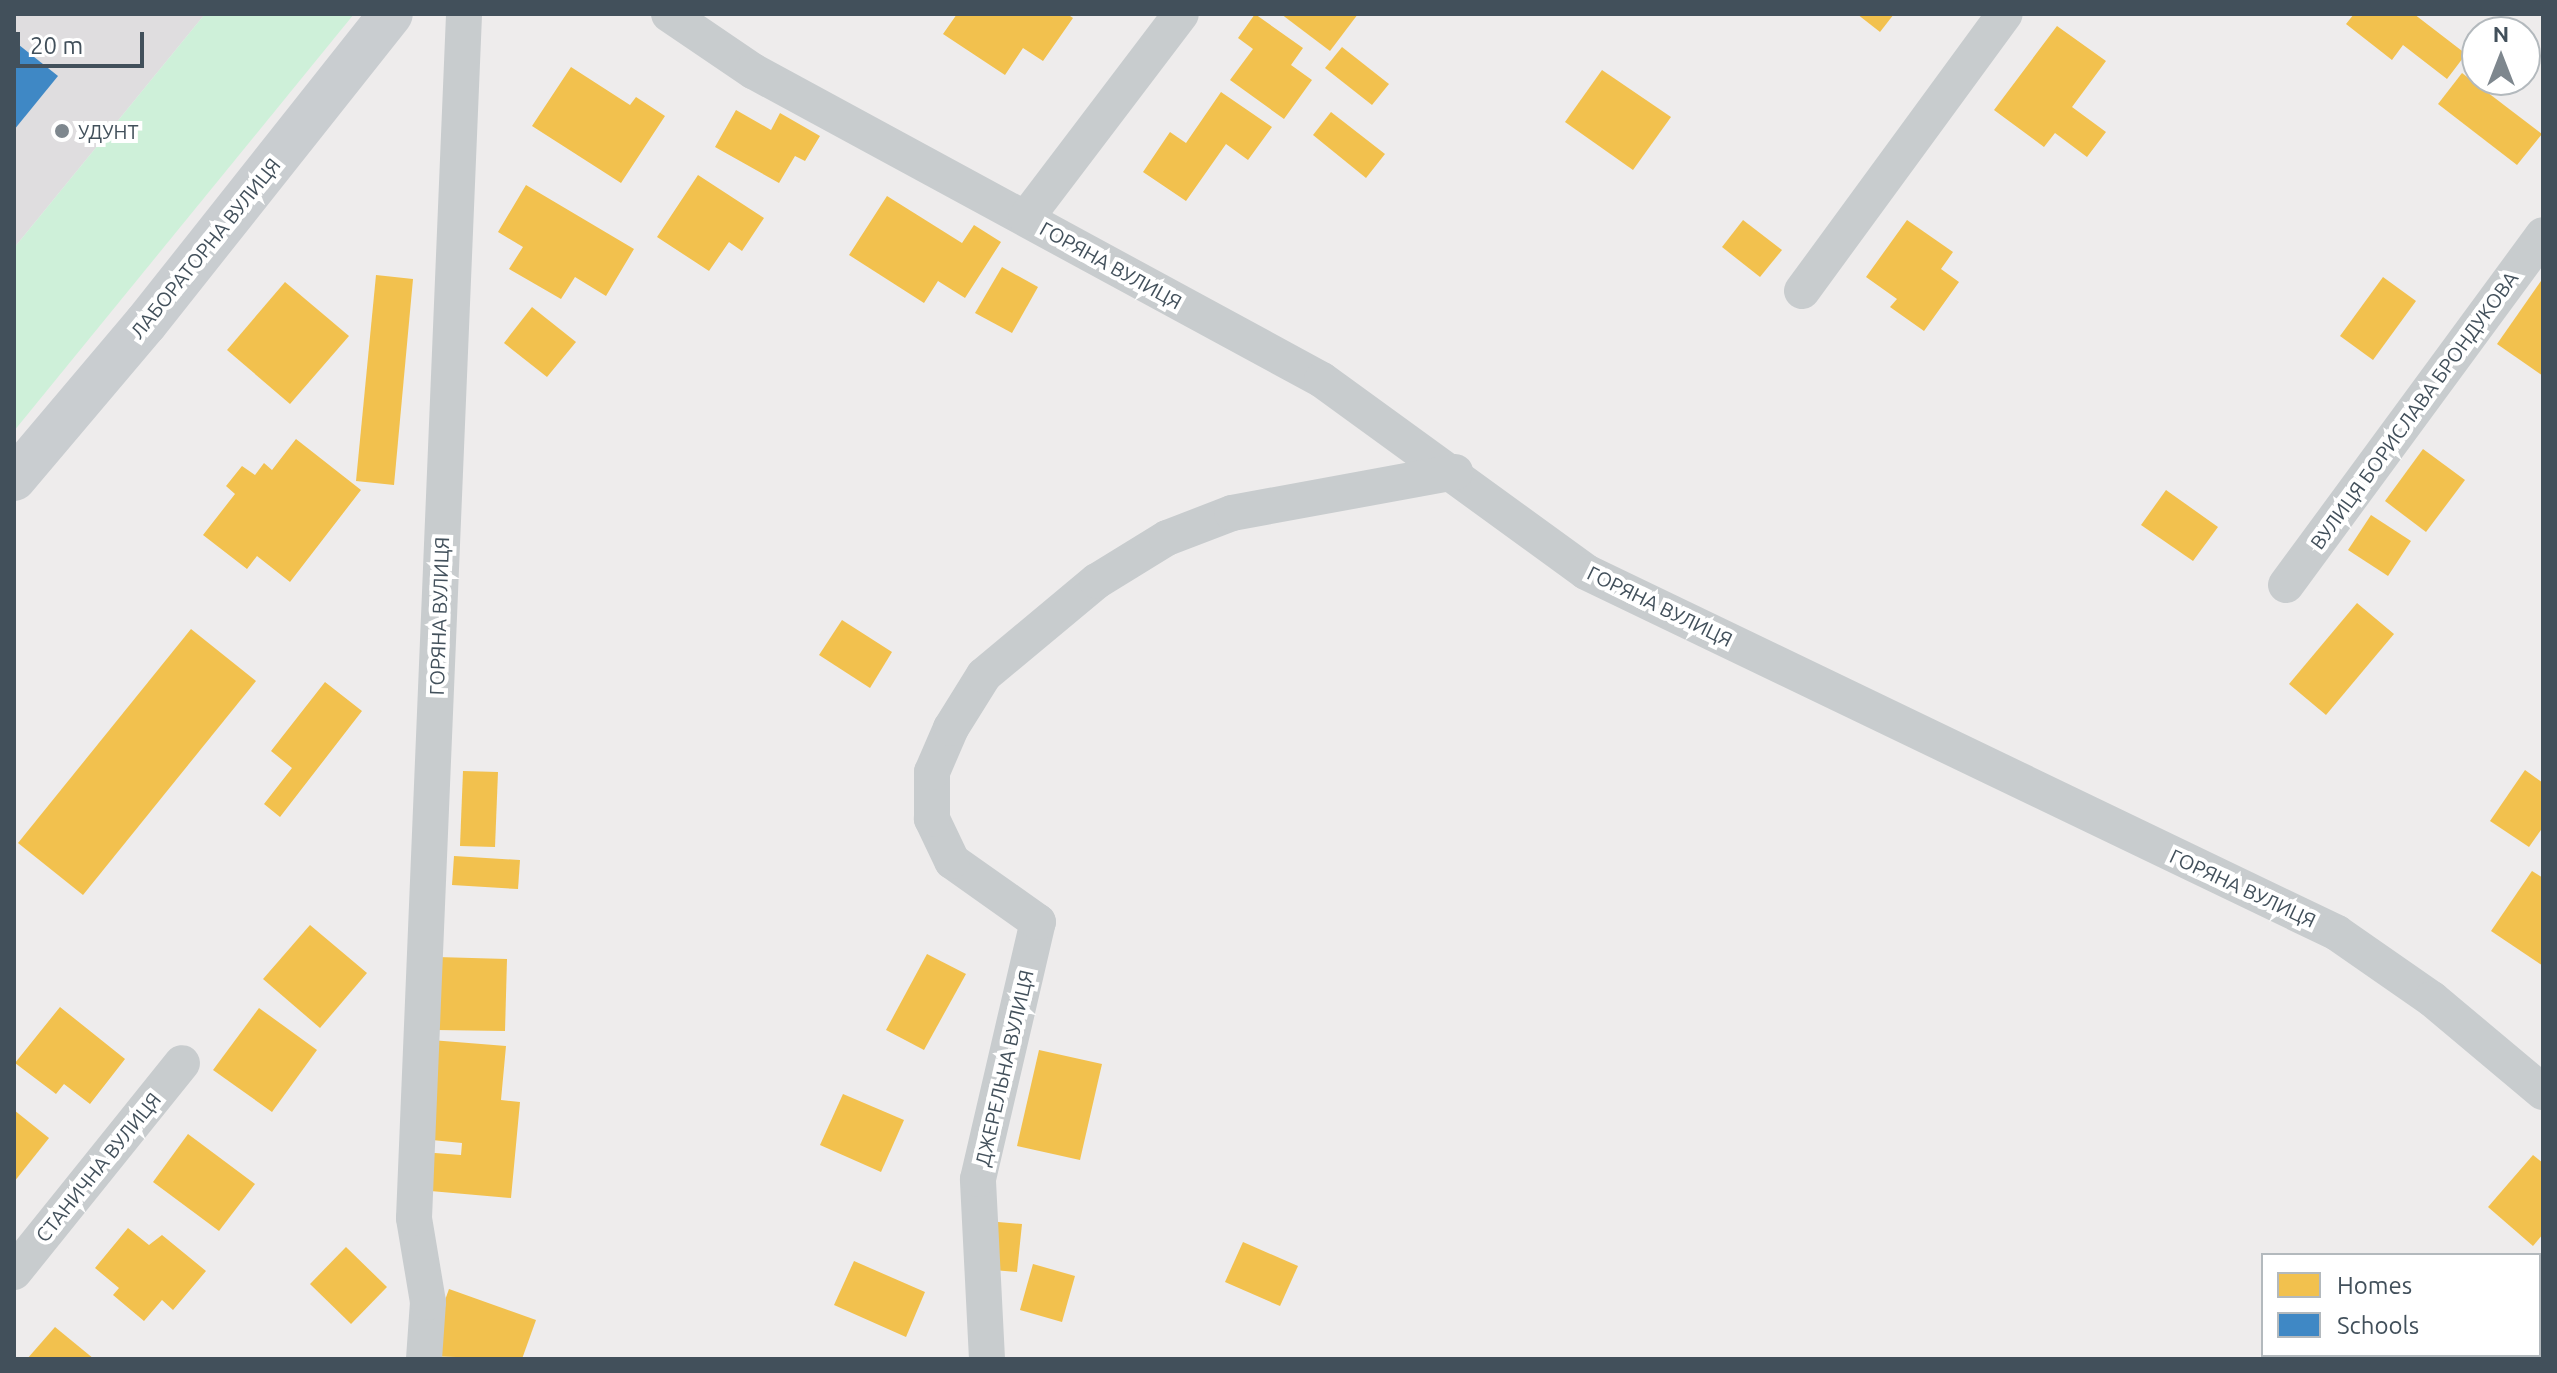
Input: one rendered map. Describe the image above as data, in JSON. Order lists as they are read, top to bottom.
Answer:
{
  "streets": {
    "main road": ["ЛАБОРАТОРНА ВУЛИЦЯ"],
    "street": [
      "ГОРЯНА ВУЛИЦЯ",
      "ВУЛИЦЯ БОРИСЛАВА БРОНДУКОВА",
      "ДЖЕРЕЛЬНА ВУЛИЦЯ",
      "СТАНИЧНА ВУЛИЦЯ"
    ]
  },
  "crossings": [
    ["ГОРЯНА ВУЛИЦЯ", "ДЖЕРЕЛЬНА ВУЛИЦЯ"]
  ],
  "places": ["УДУНТ"],
  "legend": ["Homes", "Schools"],
  "scale_bar": "20 m",
  "north": "top"
}
